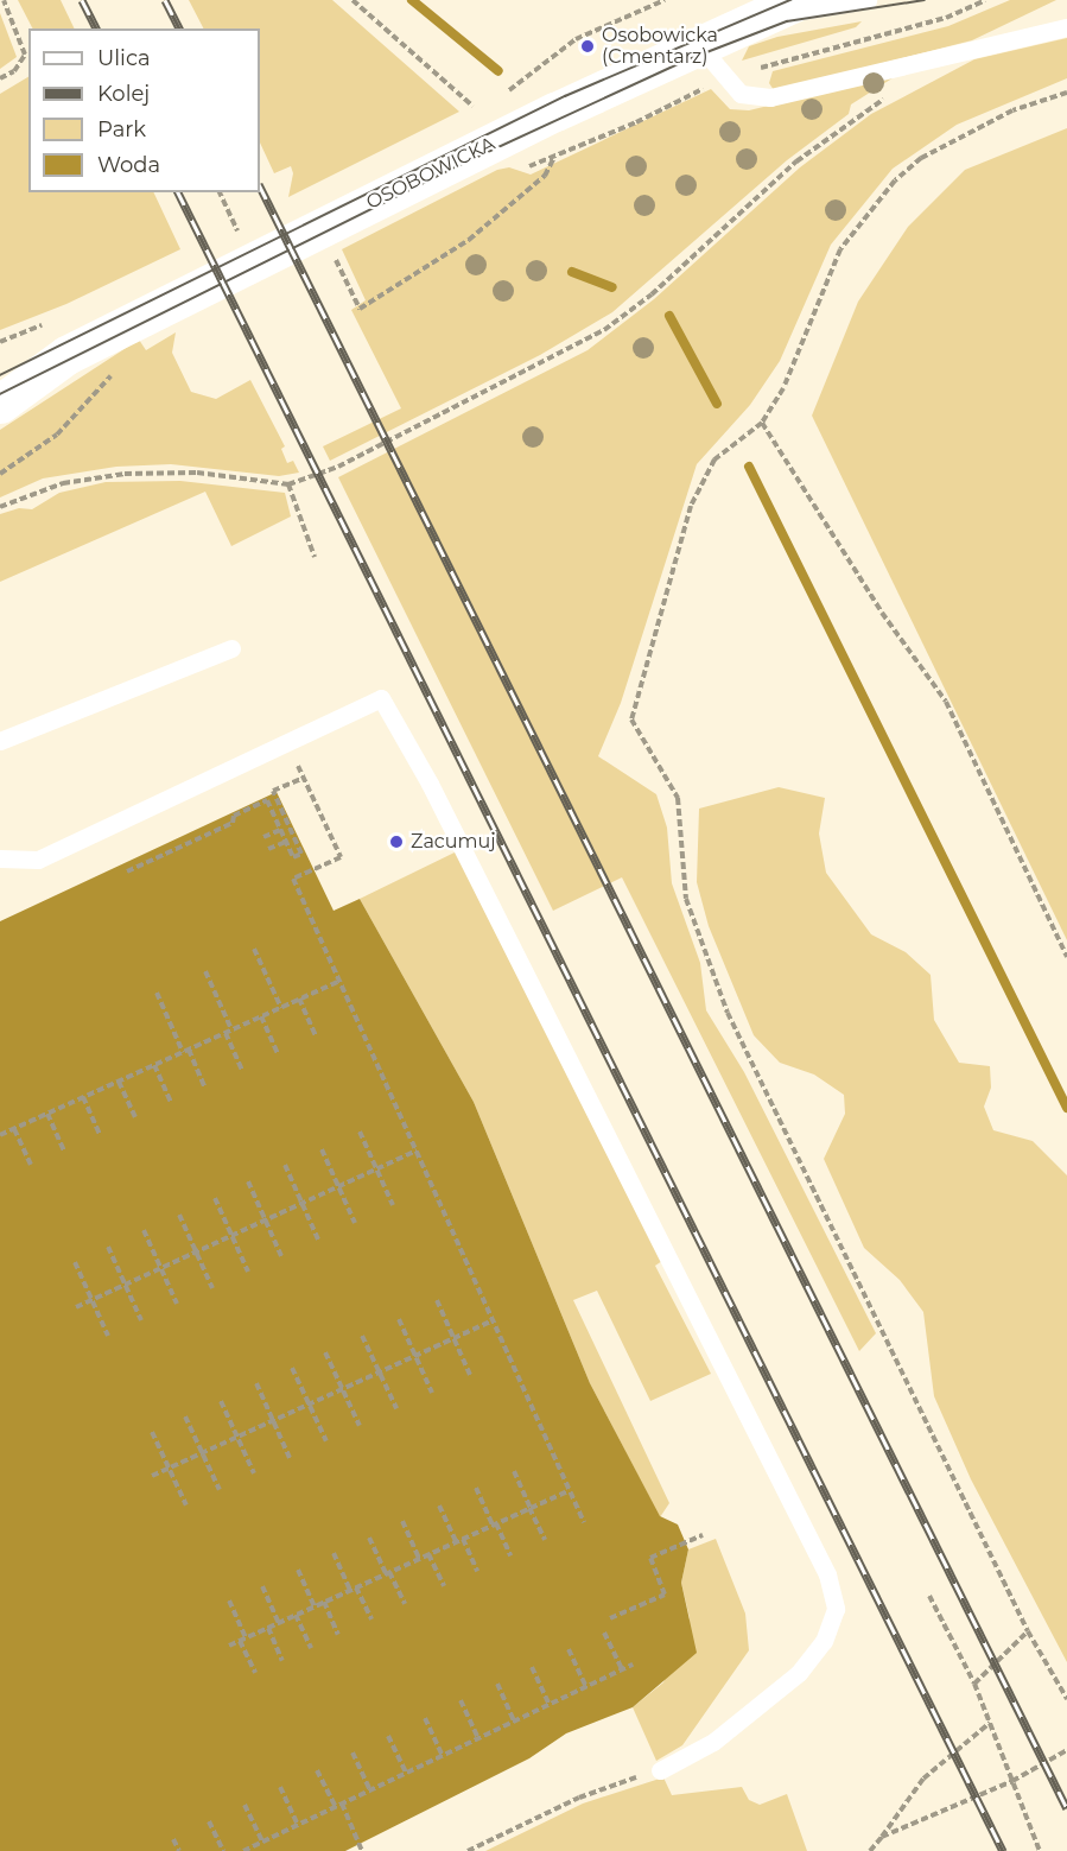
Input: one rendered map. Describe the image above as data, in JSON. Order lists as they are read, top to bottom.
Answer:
{
  "streets": {
    "street": ["OSOBOWICKA"]
  },
  "places": ["Osobowicka (Cmentarz)", "Zacumuj"],
  "legend": [
    "Ulica",
    "Kolej",
    "Park",
    "Woda"
  ]
}
